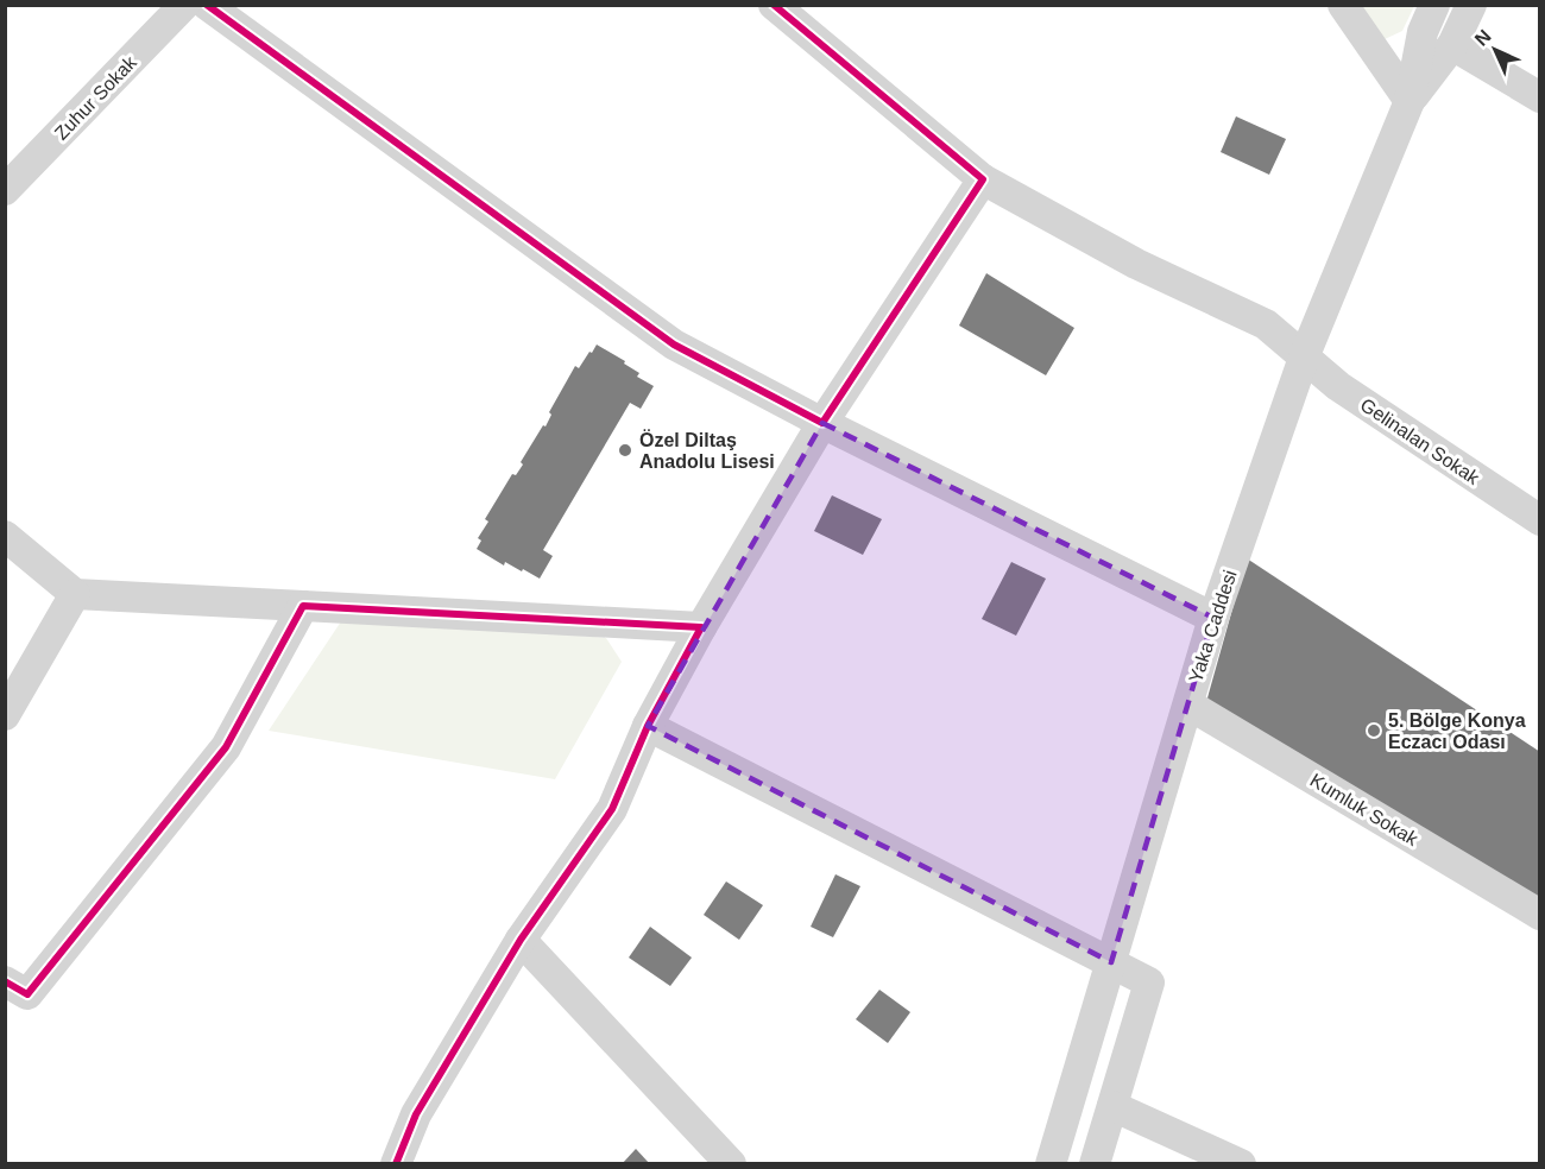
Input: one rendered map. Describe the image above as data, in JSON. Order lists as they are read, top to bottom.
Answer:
{
  "streets": {
    "street": [
      "Zuhur Sokak",
      "Gelinalan Sokak",
      "Yaka Caddesi",
      "Kumluk Sokak"
    ]
  },
  "crossings": [
    ["Gelinalan Sokak", "Yaka Caddesi"],
    ["Yaka Caddesi", "Kumluk Sokak"]
  ],
  "places": ["Özel Diltaş Anadolu Lisesi", "5. Bölge Konya Eczacı Odası"],
  "north": "top left"
}
